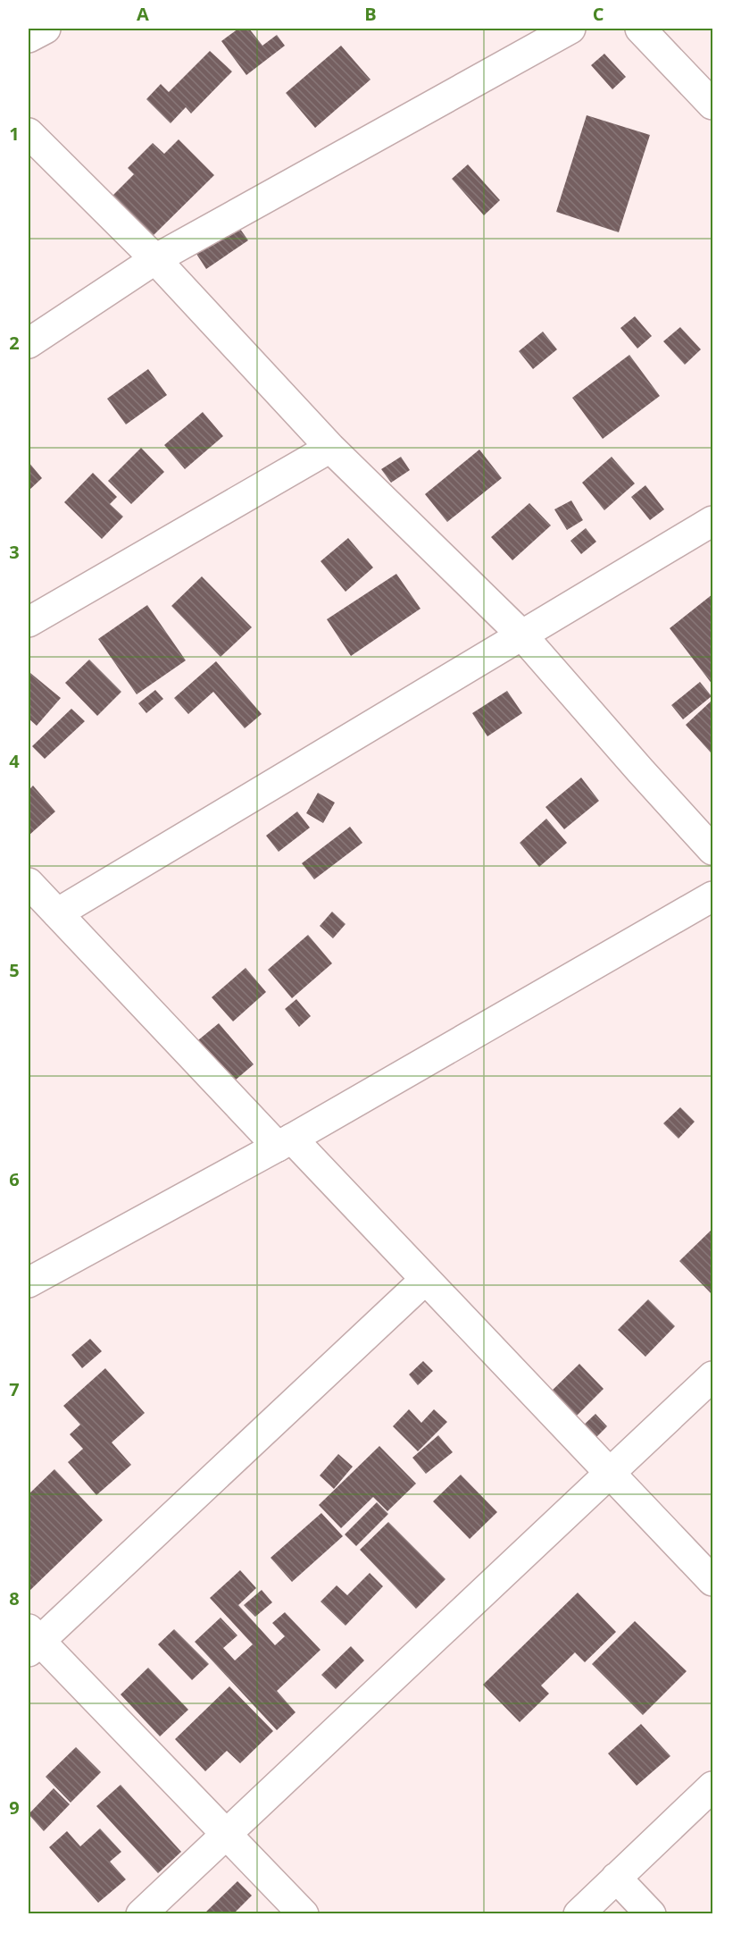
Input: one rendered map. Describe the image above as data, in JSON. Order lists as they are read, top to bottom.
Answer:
{
  "grid": {
    "columns": ["A", "B", "C"],
    "rows": [
      "1",
      "2",
      "3",
      "4",
      "5",
      "6",
      "7",
      "8",
      "9"
    ]
  }
}
